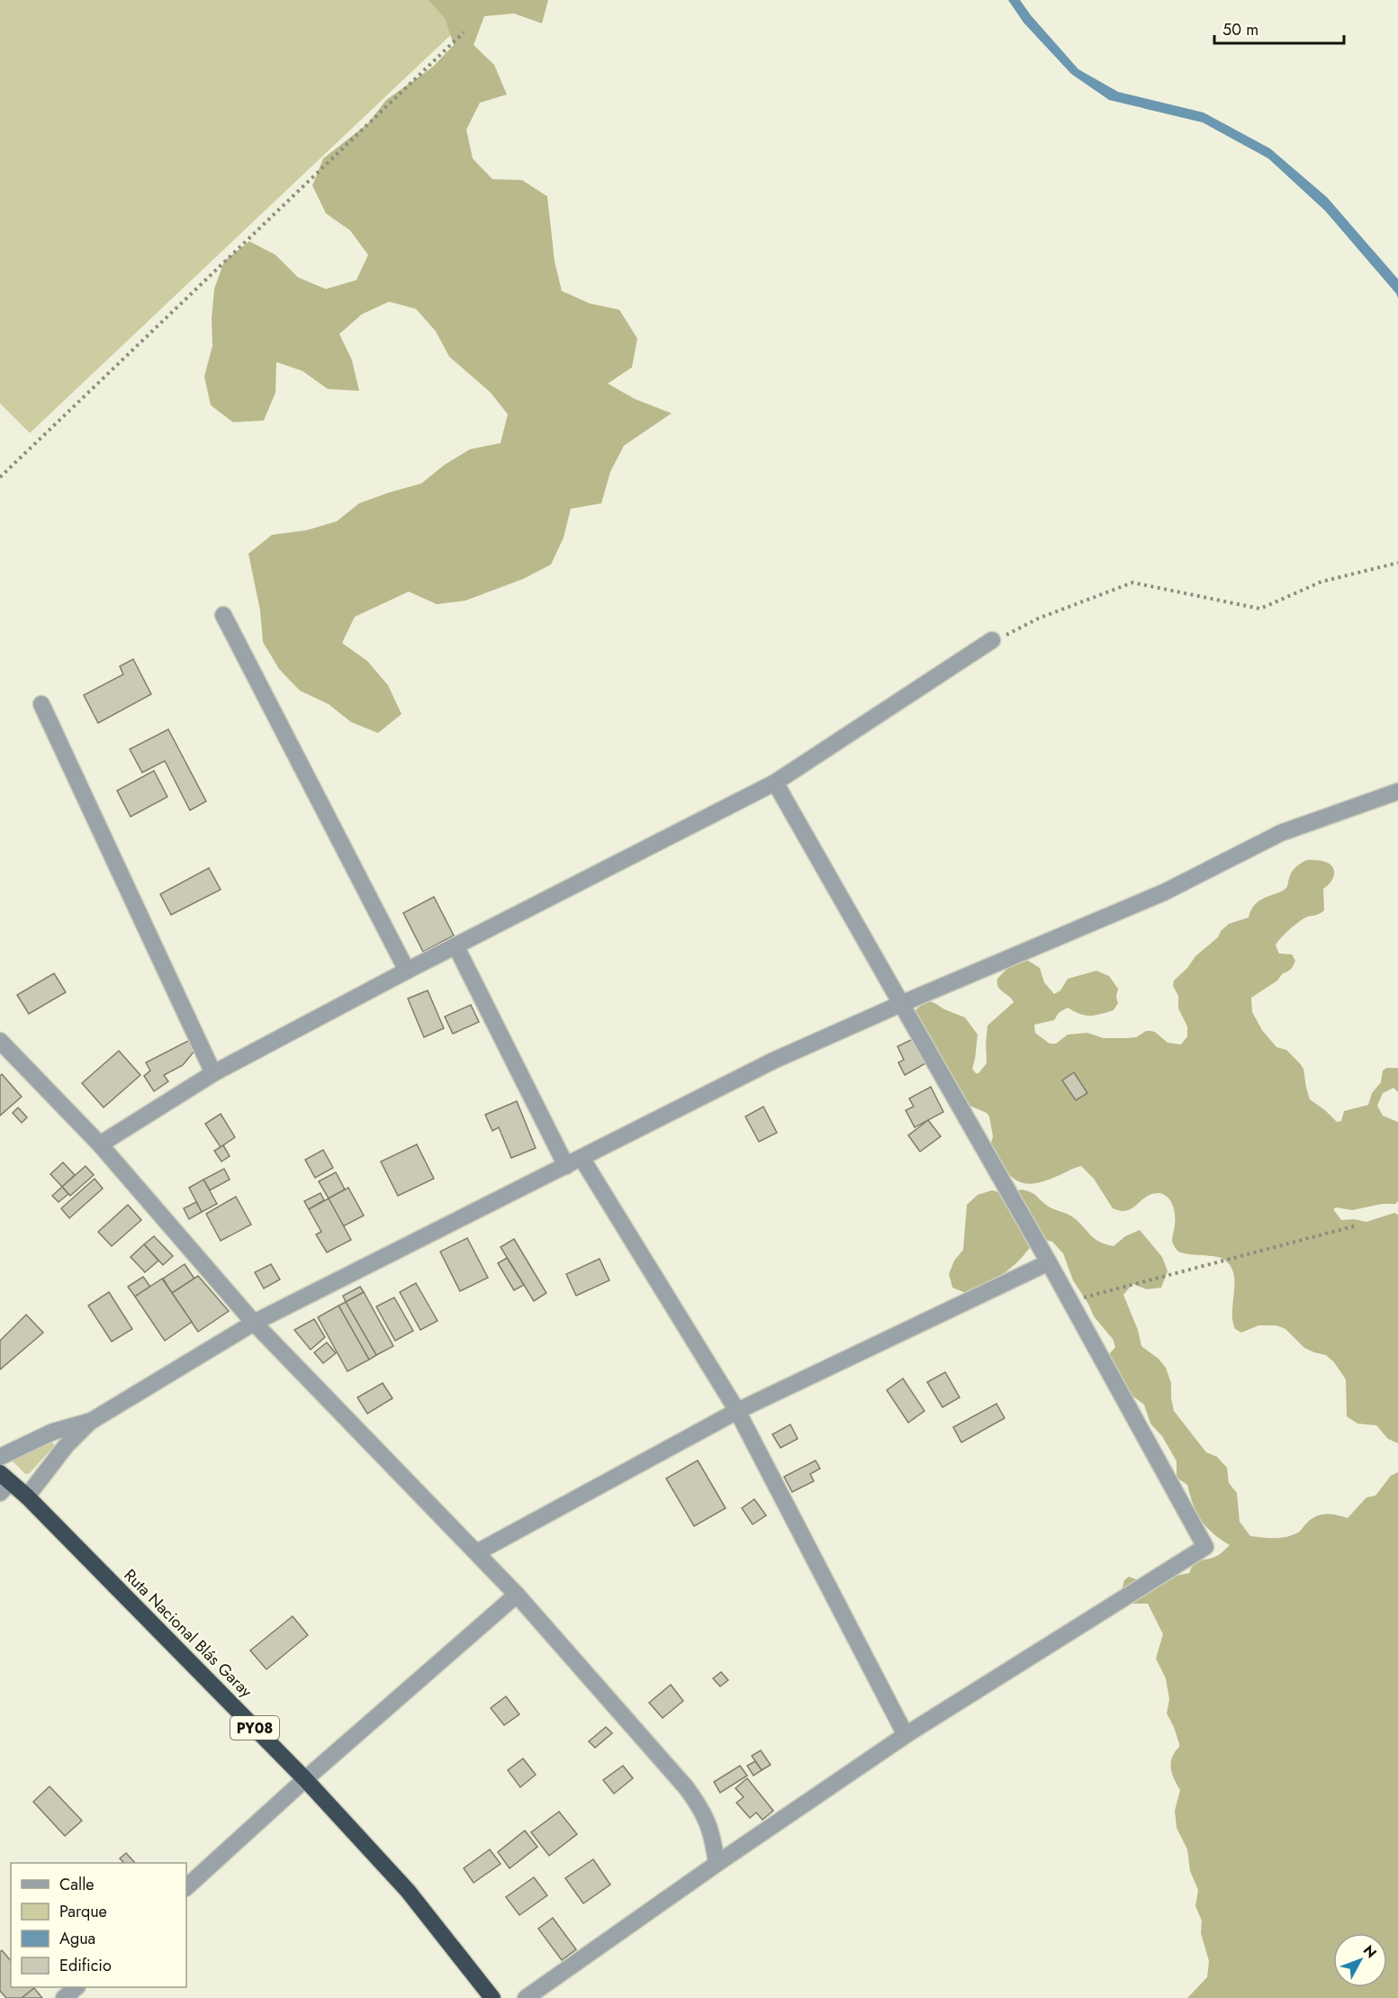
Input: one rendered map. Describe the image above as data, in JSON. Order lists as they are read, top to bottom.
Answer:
{
  "streets": {
    "highway": ["Ruta Nacional Blás Garay", "PY08"]
  },
  "legend": [
    "Calle",
    "Parque",
    "Agua",
    "Edificio"
  ],
  "scale_bar": "50 m",
  "north": "top right"
}
